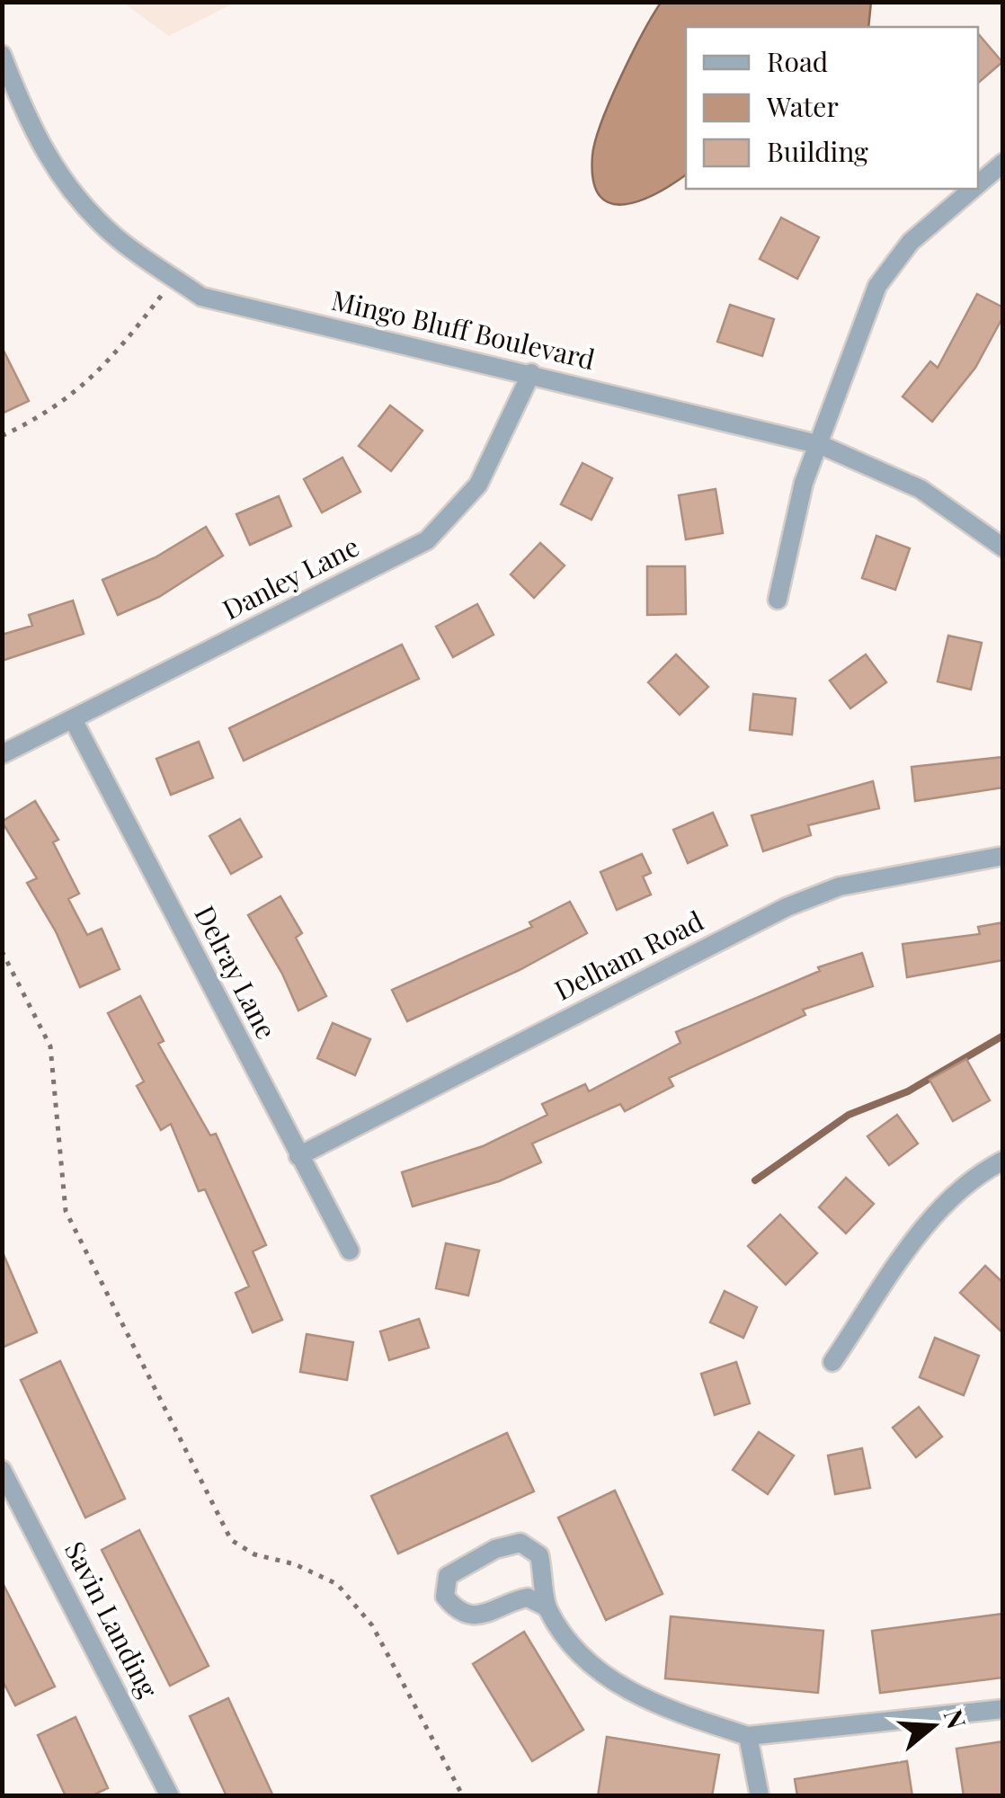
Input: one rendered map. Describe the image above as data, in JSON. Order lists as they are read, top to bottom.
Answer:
{
  "streets": {
    "street": [
      "Mingo Bluff Boulevard",
      "Danley Lane",
      "Delham Road",
      "Delray Lane",
      "Savin Landing"
    ]
  },
  "crossings": [
    ["Mingo Bluff Boulevard", "Danley Lane"],
    ["Danley Lane", "Delray Lane"],
    ["Delham Road", "Delray Lane"]
  ],
  "legend": ["Road", "Water", "Building"],
  "north": "right"
}
